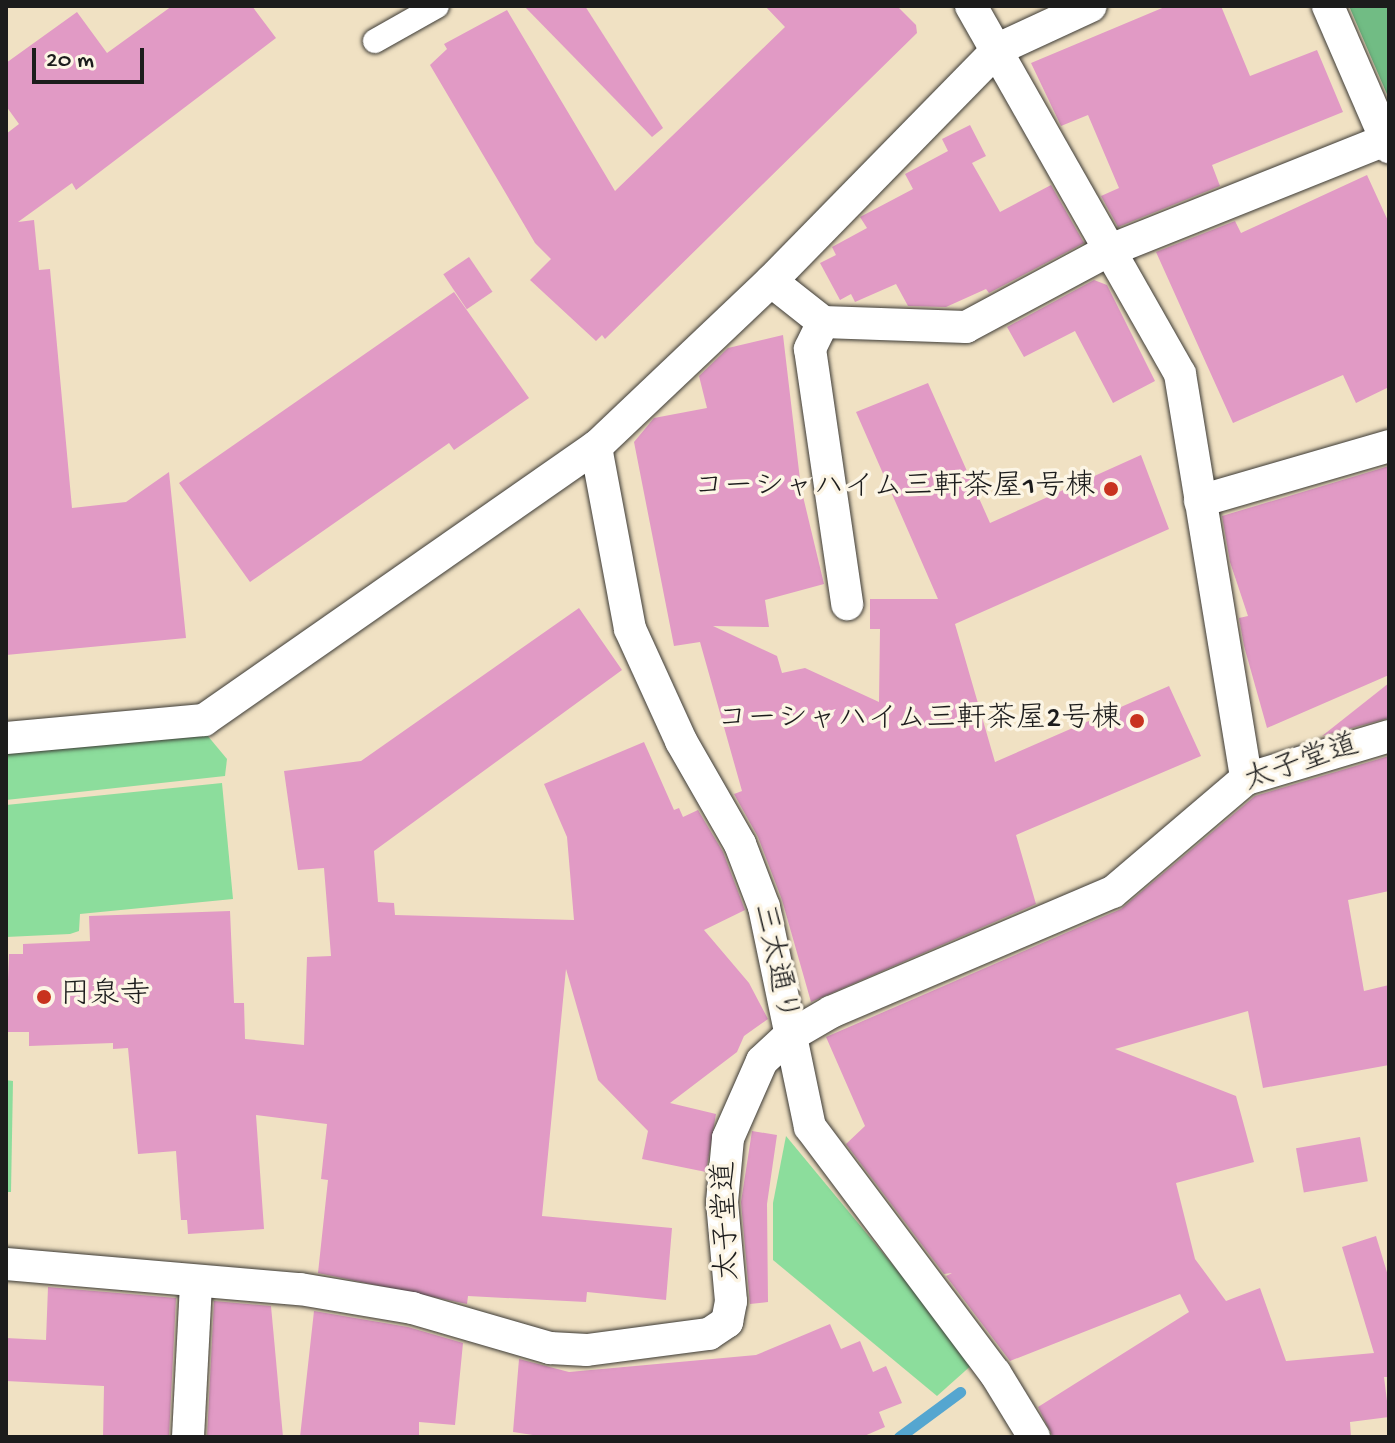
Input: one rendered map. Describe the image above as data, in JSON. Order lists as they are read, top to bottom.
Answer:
{
  "streets": {
    "street": ["太子堂道", "三太通り"]
  },
  "crossings": [
    ["太子堂道", "三太通り"]
  ],
  "places": ["コーシャハイム三軒茶屋1号棟", "コーシャハイム三軒茶屋2号棟", "円泉寺"],
  "scale_bar": "20 m"
}
